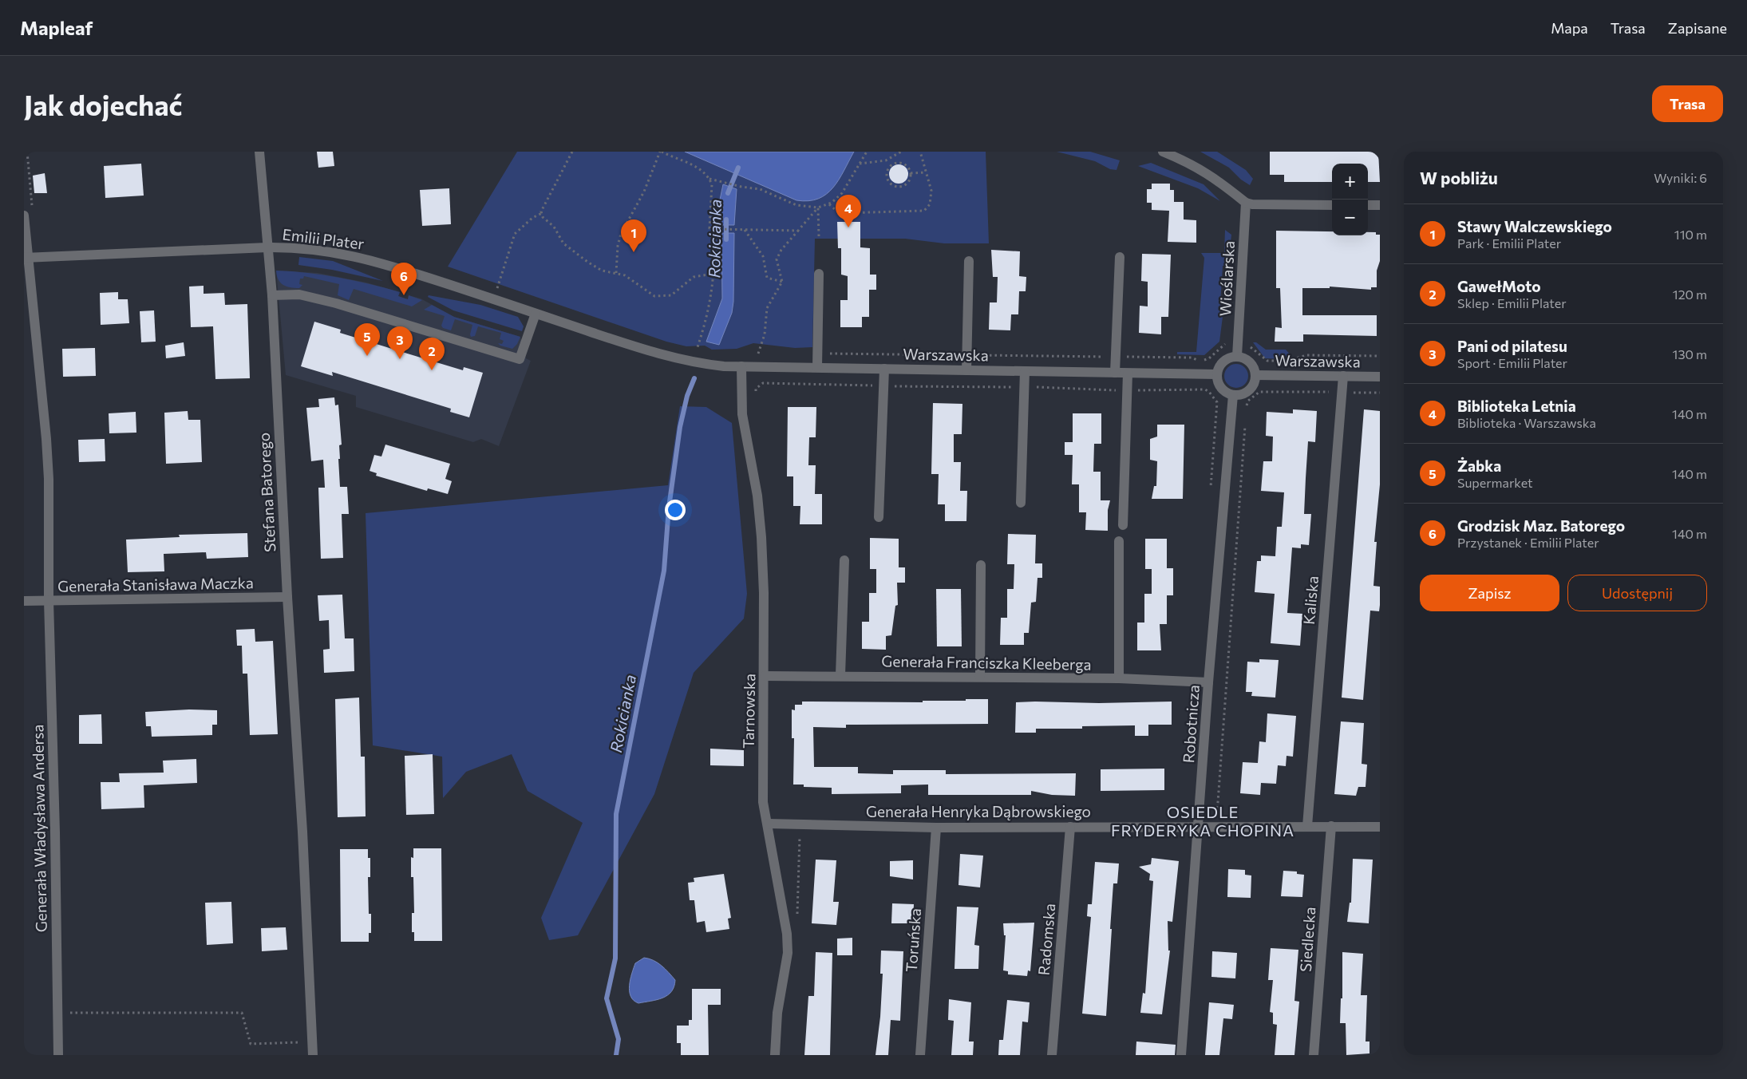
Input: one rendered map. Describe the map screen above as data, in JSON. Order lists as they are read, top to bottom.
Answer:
{
  "streets": {
    "street": [
      "Emilii Plater",
      "Wioślarska",
      "Warszawska",
      "Stefana Batorego",
      "Generała Stanisława Maczka",
      "Kaliska",
      "Generała Franciszka Kleeberga",
      "Tarnowska",
      "Robotnicza",
      "Generała Henryka Dąbrowskiego",
      "Generała Władysława Andersa",
      "Radomska",
      "Siedlecka",
      "Toruńska"
    ]
  },
  "crossings": [
    ["Emilii Plater", "Warszawska"],
    ["Emilii Plater", "Stefana Batorego"],
    ["Emilii Plater", "Generała Władysława Andersa"],
    ["Wioślarska", "Warszawska"],
    ["Wioślarska", "Robotnicza"],
    ["Warszawska", "Kaliska"],
    ["Warszawska", "Tarnowska"],
    ["Warszawska", "Robotnicza"],
    ["Stefana Batorego", "Generała Stanisława Maczka"],
    ["Generała Stanisława Maczka", "Generała Władysława Andersa"],
    ["Kaliska", "Generała Henryka Dąbrowskiego"],
    ["Generała Franciszka Kleeberga", "Tarnowska"],
    ["Generała Franciszka Kleeberga", "Robotnicza"],
    ["Tarnowska", "Generała Henryka Dąbrowskiego"],
    ["Robotnicza", "Generała Henryka Dąbrowskiego"],
    ["Generała Henryka Dąbrowskiego", "Radomska"],
    ["Generała Henryka Dąbrowskiego", "Siedlecka"],
    ["Generała Henryka Dąbrowskiego", "Toruńska"]
  ],
  "districts": ["OSIEDLE FRYDERYKA CHOPINA"],
  "water": ["Rokicianka"],
  "page": {
    "header": "Mapleaf",
    "nav": ["Mapa", "Trasa", "Zapisane"],
    "buttons": [
      "Trasa",
      ["Zapisz", "Udostępnij"]
    ],
    "title": "Jak dojechać",
    "heading": ["W pobliżu", "Wyniki: 6"],
    "map_buttons": ["+", "−"],
    "pins": [
      "4",
      "1",
      "6",
      "5",
      "3",
      "2"
    ],
    "list": [
      {
        "mark": "1",
        "name": "Stawy Walczewskiego",
        "note": "Park · Emilii Plater",
        "value": "110 m"
      },
      {
        "mark": "2",
        "name": "GawełMoto",
        "note": "Sklep · Emilii Plater",
        "value": "120 m"
      },
      {
        "mark": "3",
        "name": "Pani od pilatesu",
        "note": "Sport · Emilii Plater",
        "value": "130 m"
      },
      {
        "mark": "4",
        "name": "Biblioteka Letnia",
        "note": "Biblioteka · Warszawska",
        "value": "140 m"
      },
      {
        "mark": "5",
        "name": "Żabka",
        "note": "Supermarket",
        "value": "140 m"
      },
      {
        "mark": "6",
        "name": "Grodzisk Maz. Batorego",
        "note": "Przystanek · Emilii Plater",
        "value": "140 m"
      }
    ]
  }
}
